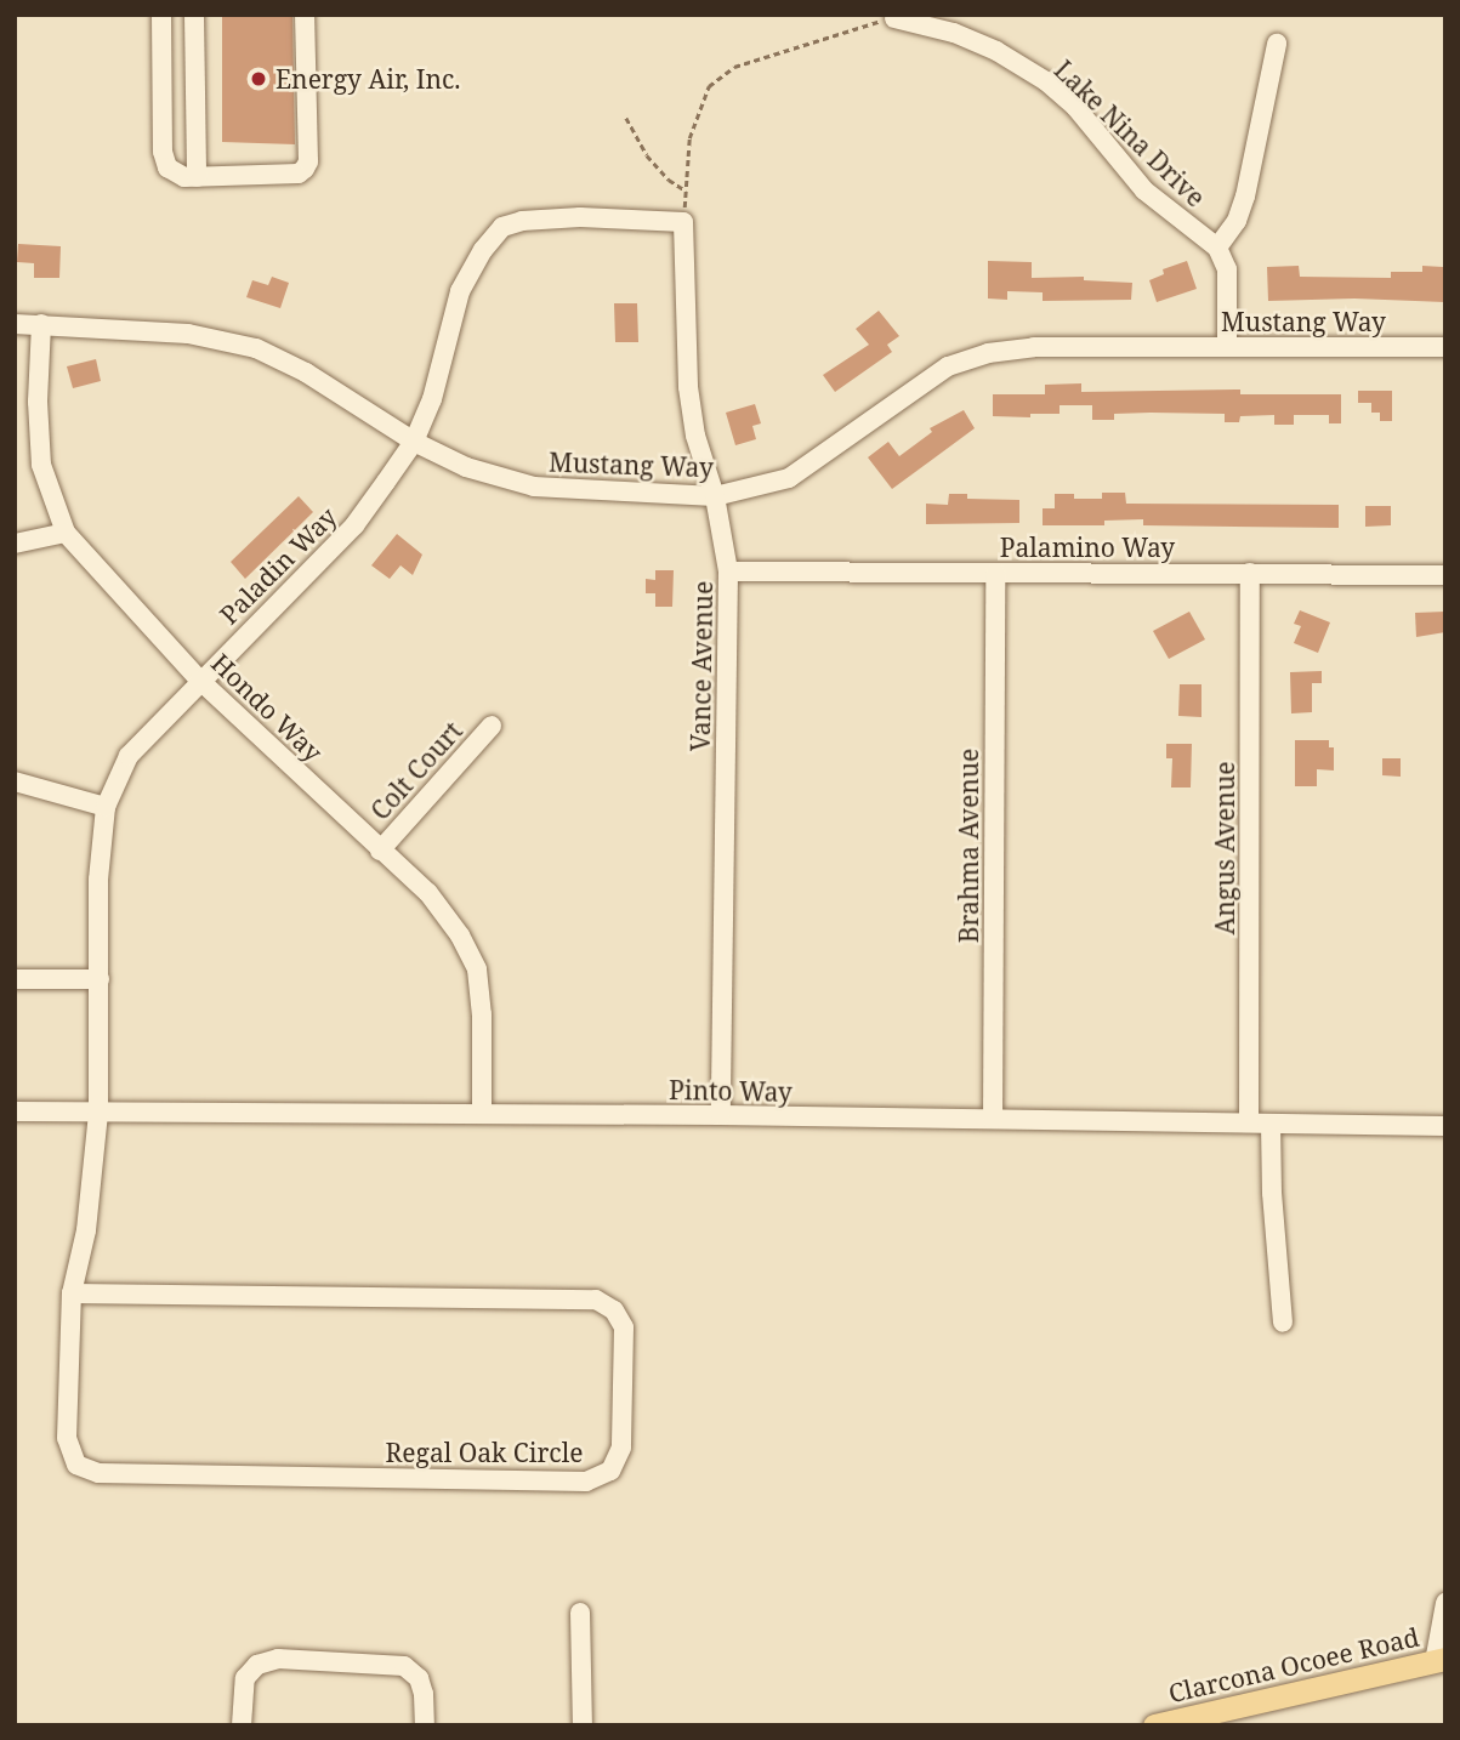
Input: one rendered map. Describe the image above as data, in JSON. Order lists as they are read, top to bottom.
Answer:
{
  "streets": {
    "main road": ["Clarcona Ocoee Road"],
    "street": [
      "Lake Nina Drive",
      "Mustang Way",
      "Palamino Way",
      "Paladin Way",
      "Vance Avenue",
      "Hondo Way",
      "Colt Court",
      "Brahma Avenue",
      "Angus Avenue",
      "Pinto Way",
      "Regal Oak Circle"
    ]
  },
  "crossings": [
    ["Mustang Way", "Paladin Way"],
    ["Mustang Way", "Vance Avenue"],
    ["Mustang Way", "Hondo Way"],
    ["Palamino Way", "Vance Avenue"],
    ["Palamino Way", "Brahma Avenue"],
    ["Palamino Way", "Angus Avenue"],
    ["Paladin Way", "Vance Avenue"],
    ["Paladin Way", "Hondo Way"],
    ["Paladin Way", "Pinto Way"],
    ["Paladin Way", "Regal Oak Circle"],
    ["Vance Avenue", "Pinto Way"],
    ["Hondo Way", "Colt Court"],
    ["Hondo Way", "Pinto Way"],
    ["Brahma Avenue", "Pinto Way"],
    ["Angus Avenue", "Pinto Way"],
    ["Pinto Way", "Regal Oak Circle"]
  ],
  "places": ["Energy Air, Inc."]
}
